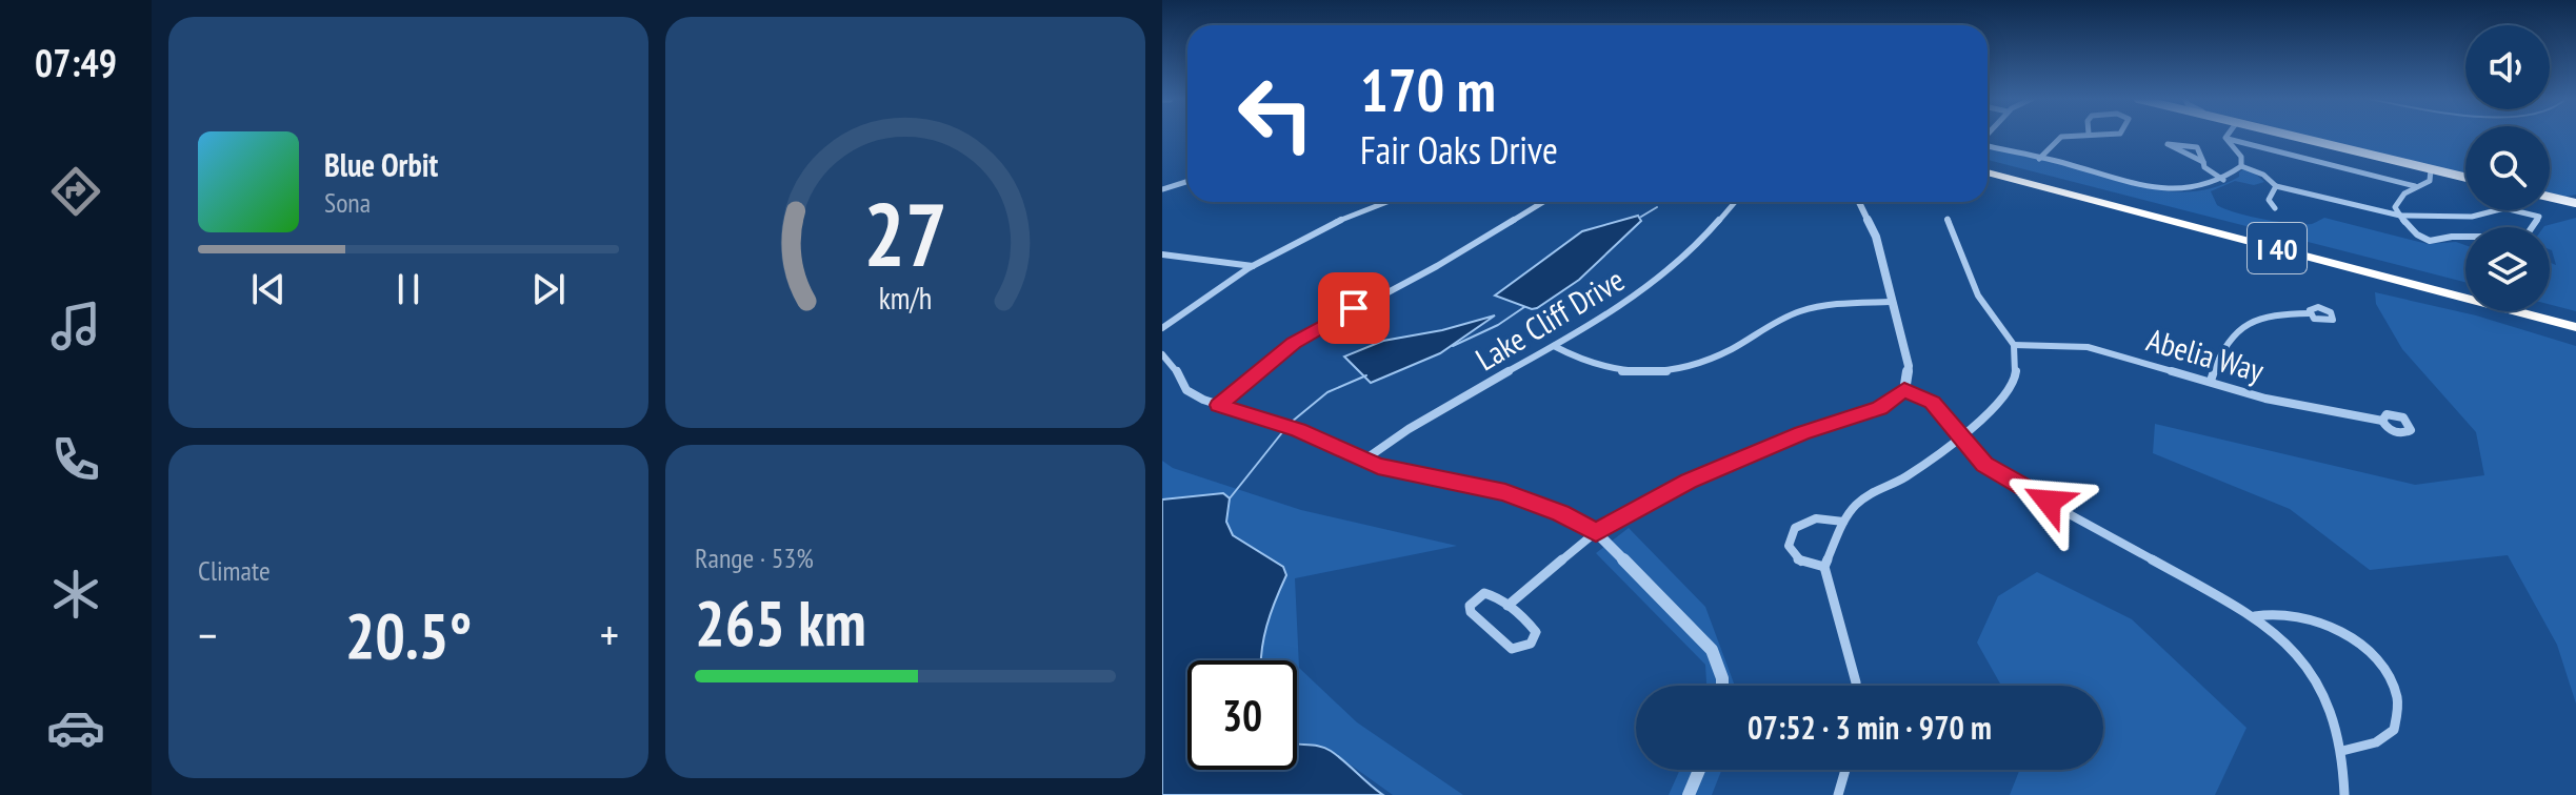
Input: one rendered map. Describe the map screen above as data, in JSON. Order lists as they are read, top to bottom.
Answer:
{
  "streets": {
    "highway": ["I 40"],
    "street": ["Lake Cliff Drive", "Abelia Way"]
  },
  "page": {
    "tabs": "07:49",
    "turn": ["170 m", "Fair Oaks Drive"],
    "song": ["Blue Orbit", "Sona"],
    "tile": [
      "Climate",
      ["Range · 53%", "265 km"]
    ],
    "heat": ["−", "20.5°", "+"],
    "limit": "30",
    "trip": "07:52 · 3 min · 970 m",
    "gauge": ["27", "km/h"]
  }
}
